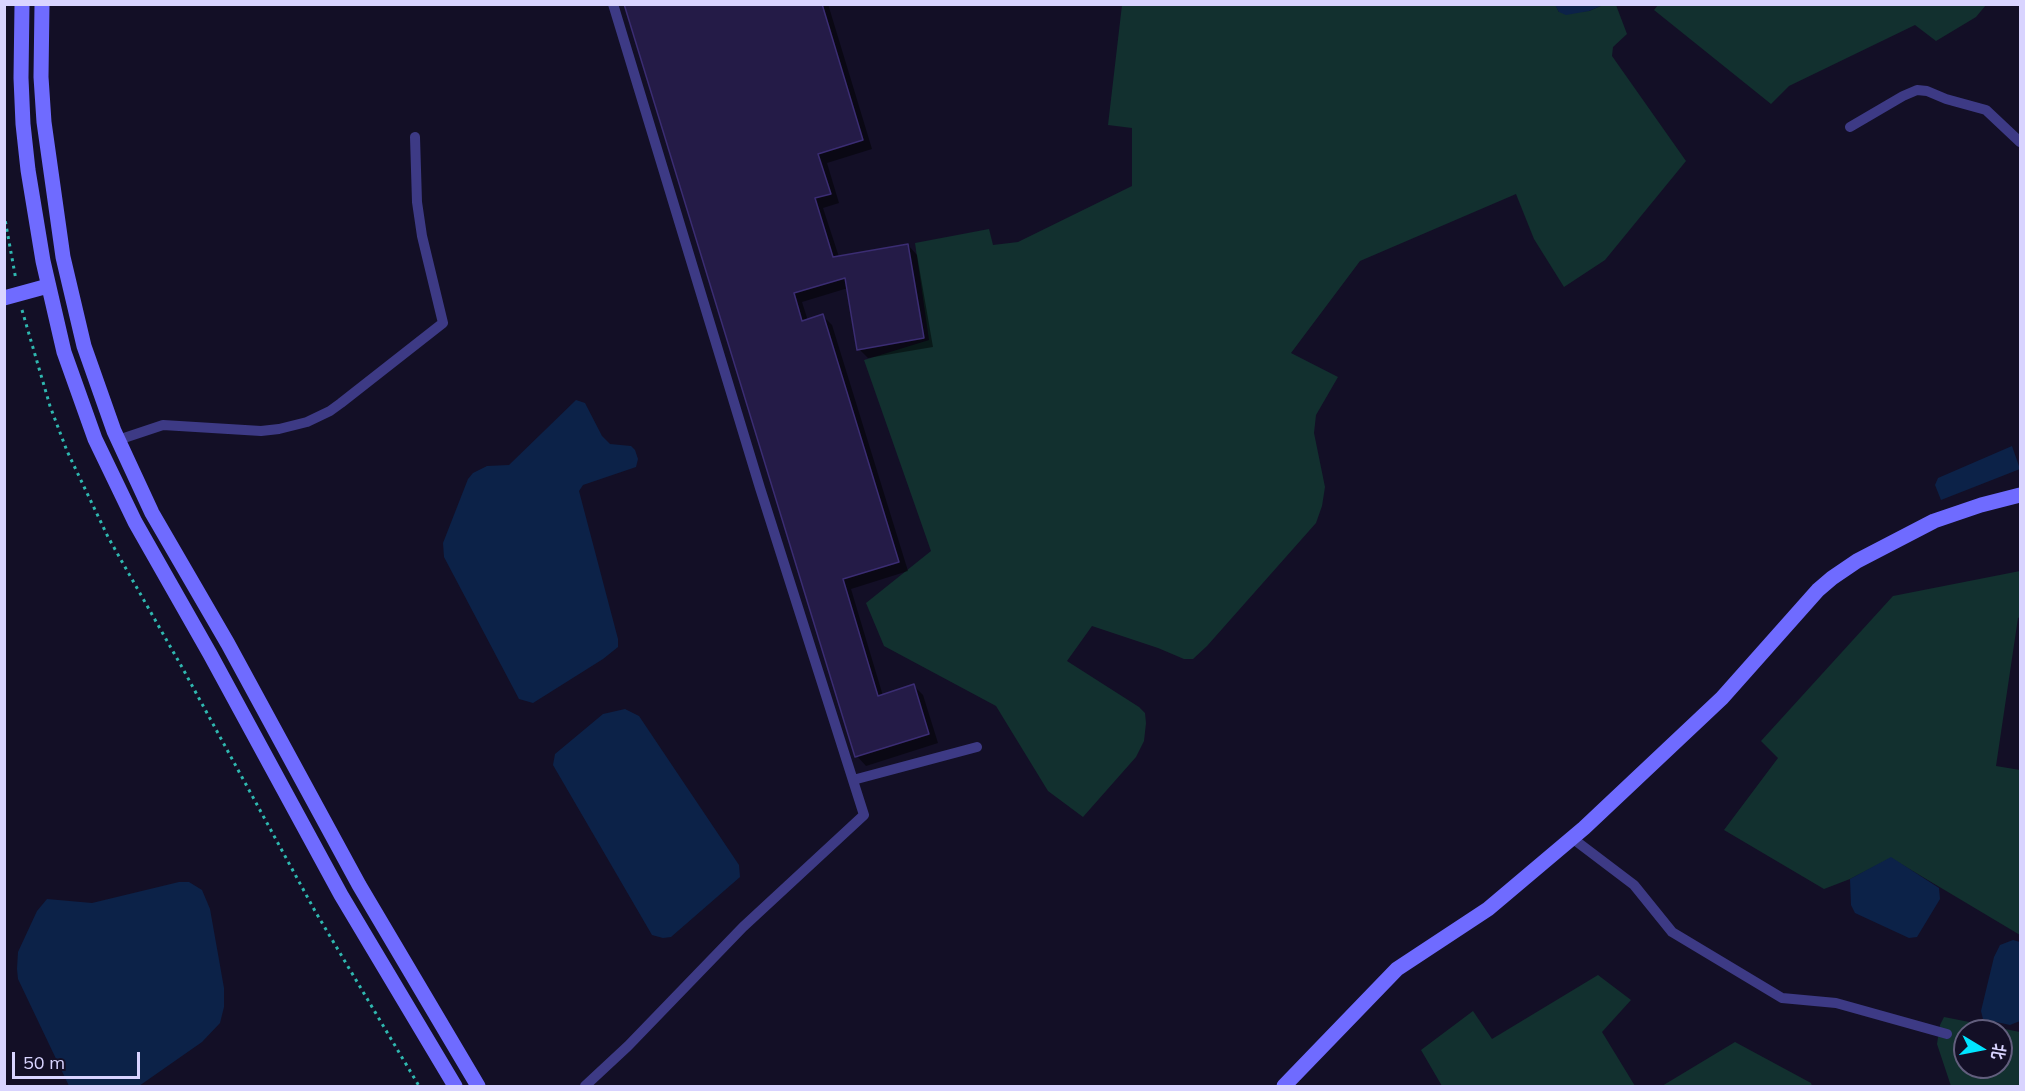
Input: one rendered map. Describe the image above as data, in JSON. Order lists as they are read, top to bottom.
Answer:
{
  "scale_bar": "50 m",
  "north": "right"
}
